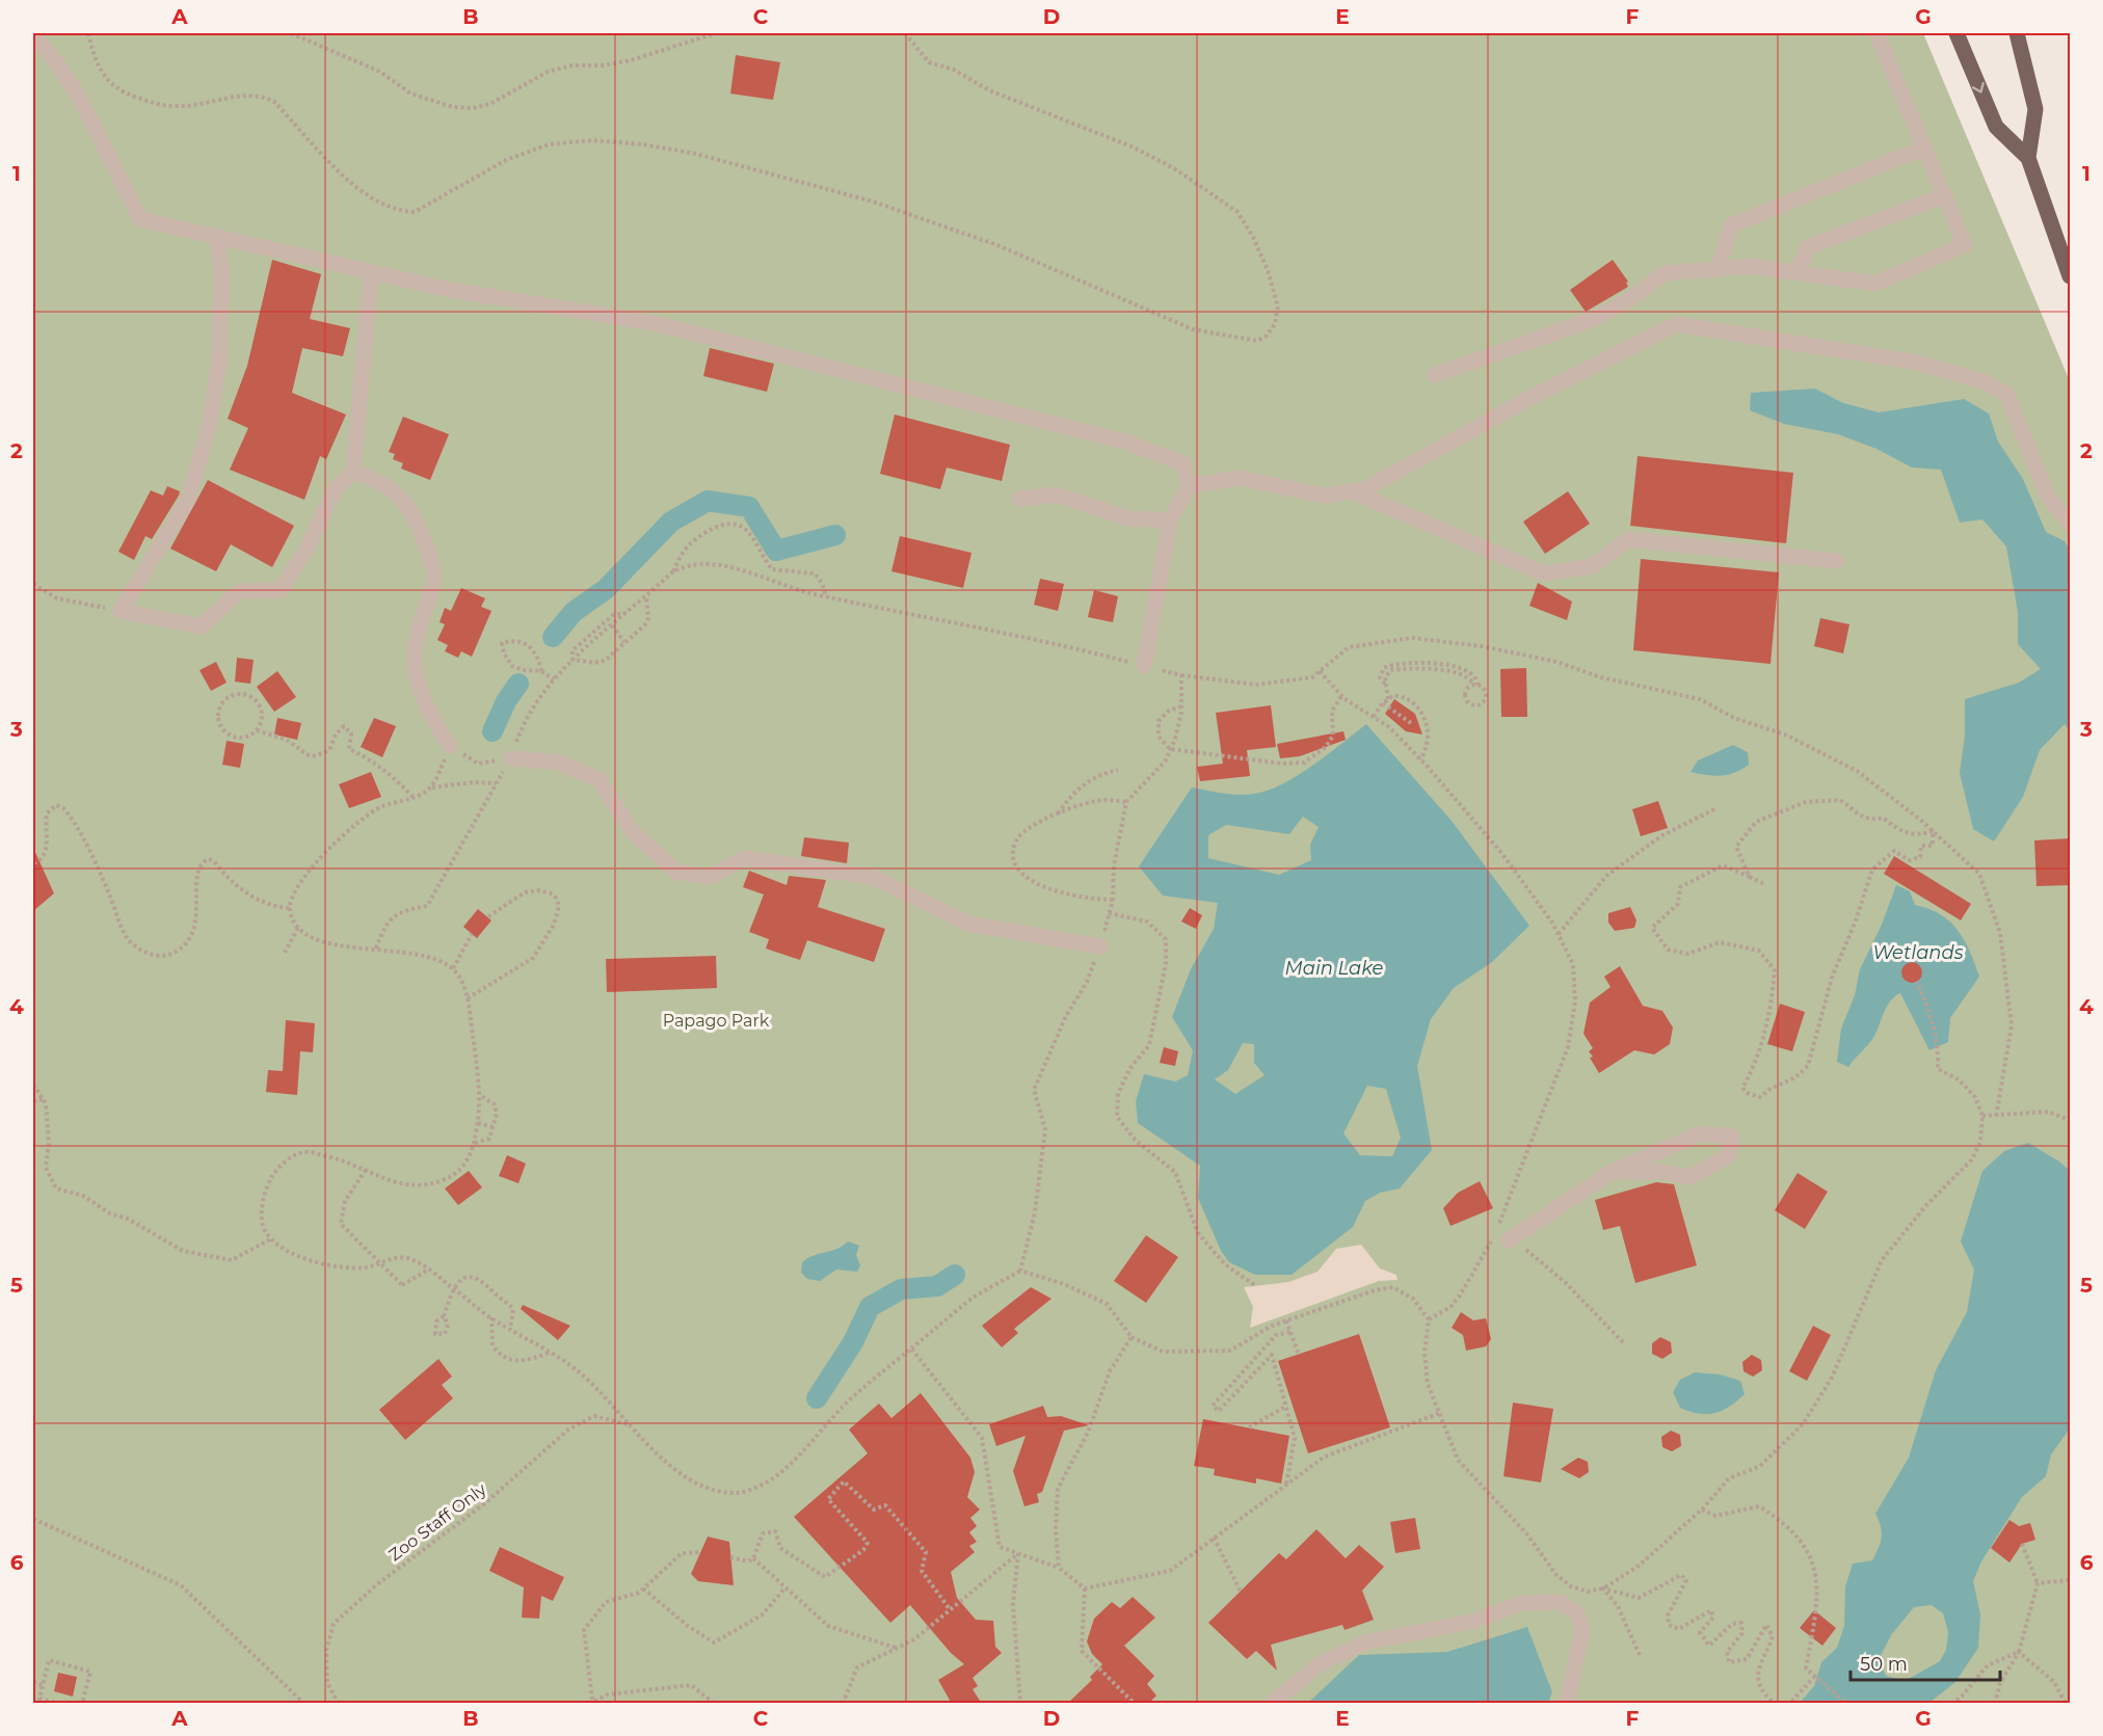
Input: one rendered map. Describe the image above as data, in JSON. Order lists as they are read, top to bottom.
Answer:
{
  "streets": {
    "path": ["Zoo Staff Only"]
  },
  "water": ["Wetlands", "Main Lake"],
  "parks": ["Papago Park"],
  "scale_bar": "50 m",
  "grid": {
    "columns": [
      "A",
      "B",
      "C",
      "D",
      "E",
      "F",
      "G"
    ],
    "rows": [
      "1",
      "2",
      "3",
      "4",
      "5",
      "6"
    ]
  }
}
